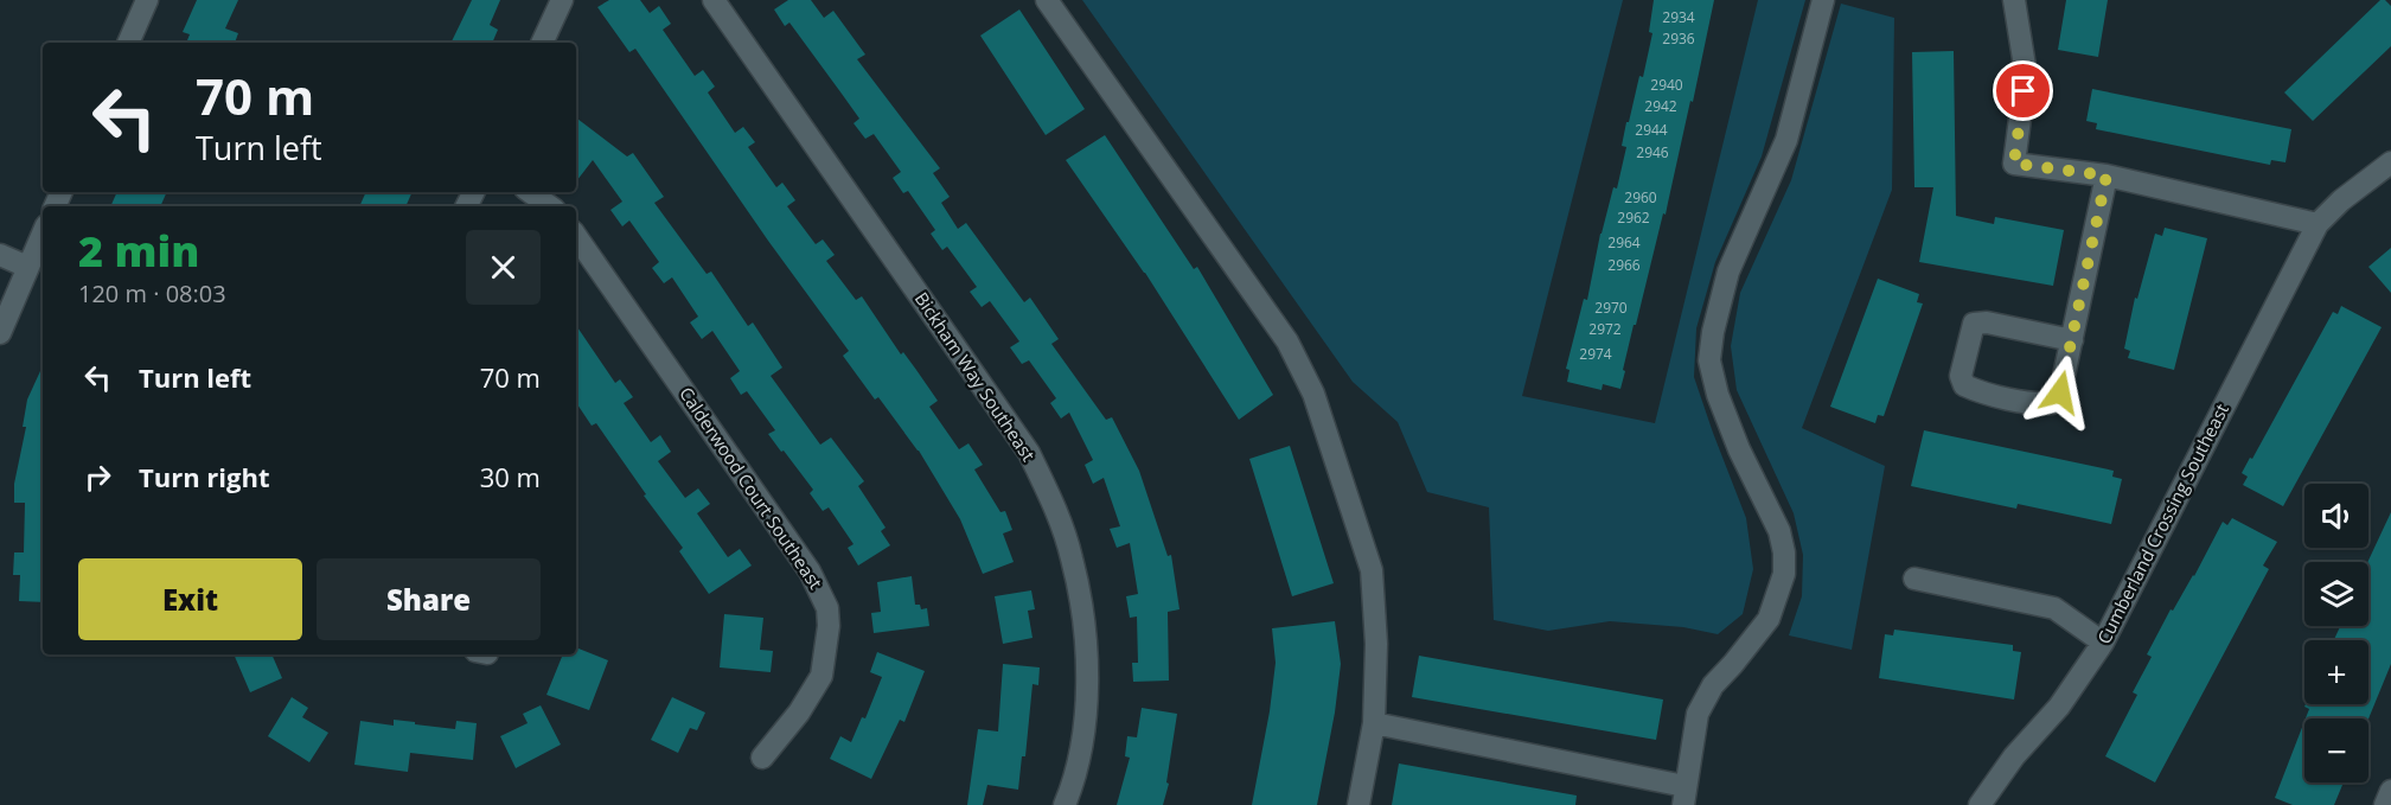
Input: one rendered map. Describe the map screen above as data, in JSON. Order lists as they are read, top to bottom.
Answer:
{
  "streets": {
    "street": ["Bickham Way Southeast", "Calderwood Court Southeast", "Cumberland Crossing Southeast"]
  },
  "house_numbers": [
    "2934",
    "2936",
    "2940",
    "2942",
    "2944",
    "2946",
    "2960",
    "2962",
    "2964",
    "2966",
    "2970",
    "2972",
    "2974"
  ],
  "page": {
    "turn": ["70 m", "Turn left"],
    "heading": ["2 min", "120 m · 08:03"],
    "list": [
      {
        "name": "Turn left",
        "value": "70 m"
      },
      {
        "name": "Turn right",
        "value": "30 m"
      }
    ],
    "map_buttons": ["+", "−"],
    "buttons": ["Exit", "Share"]
  }
}
